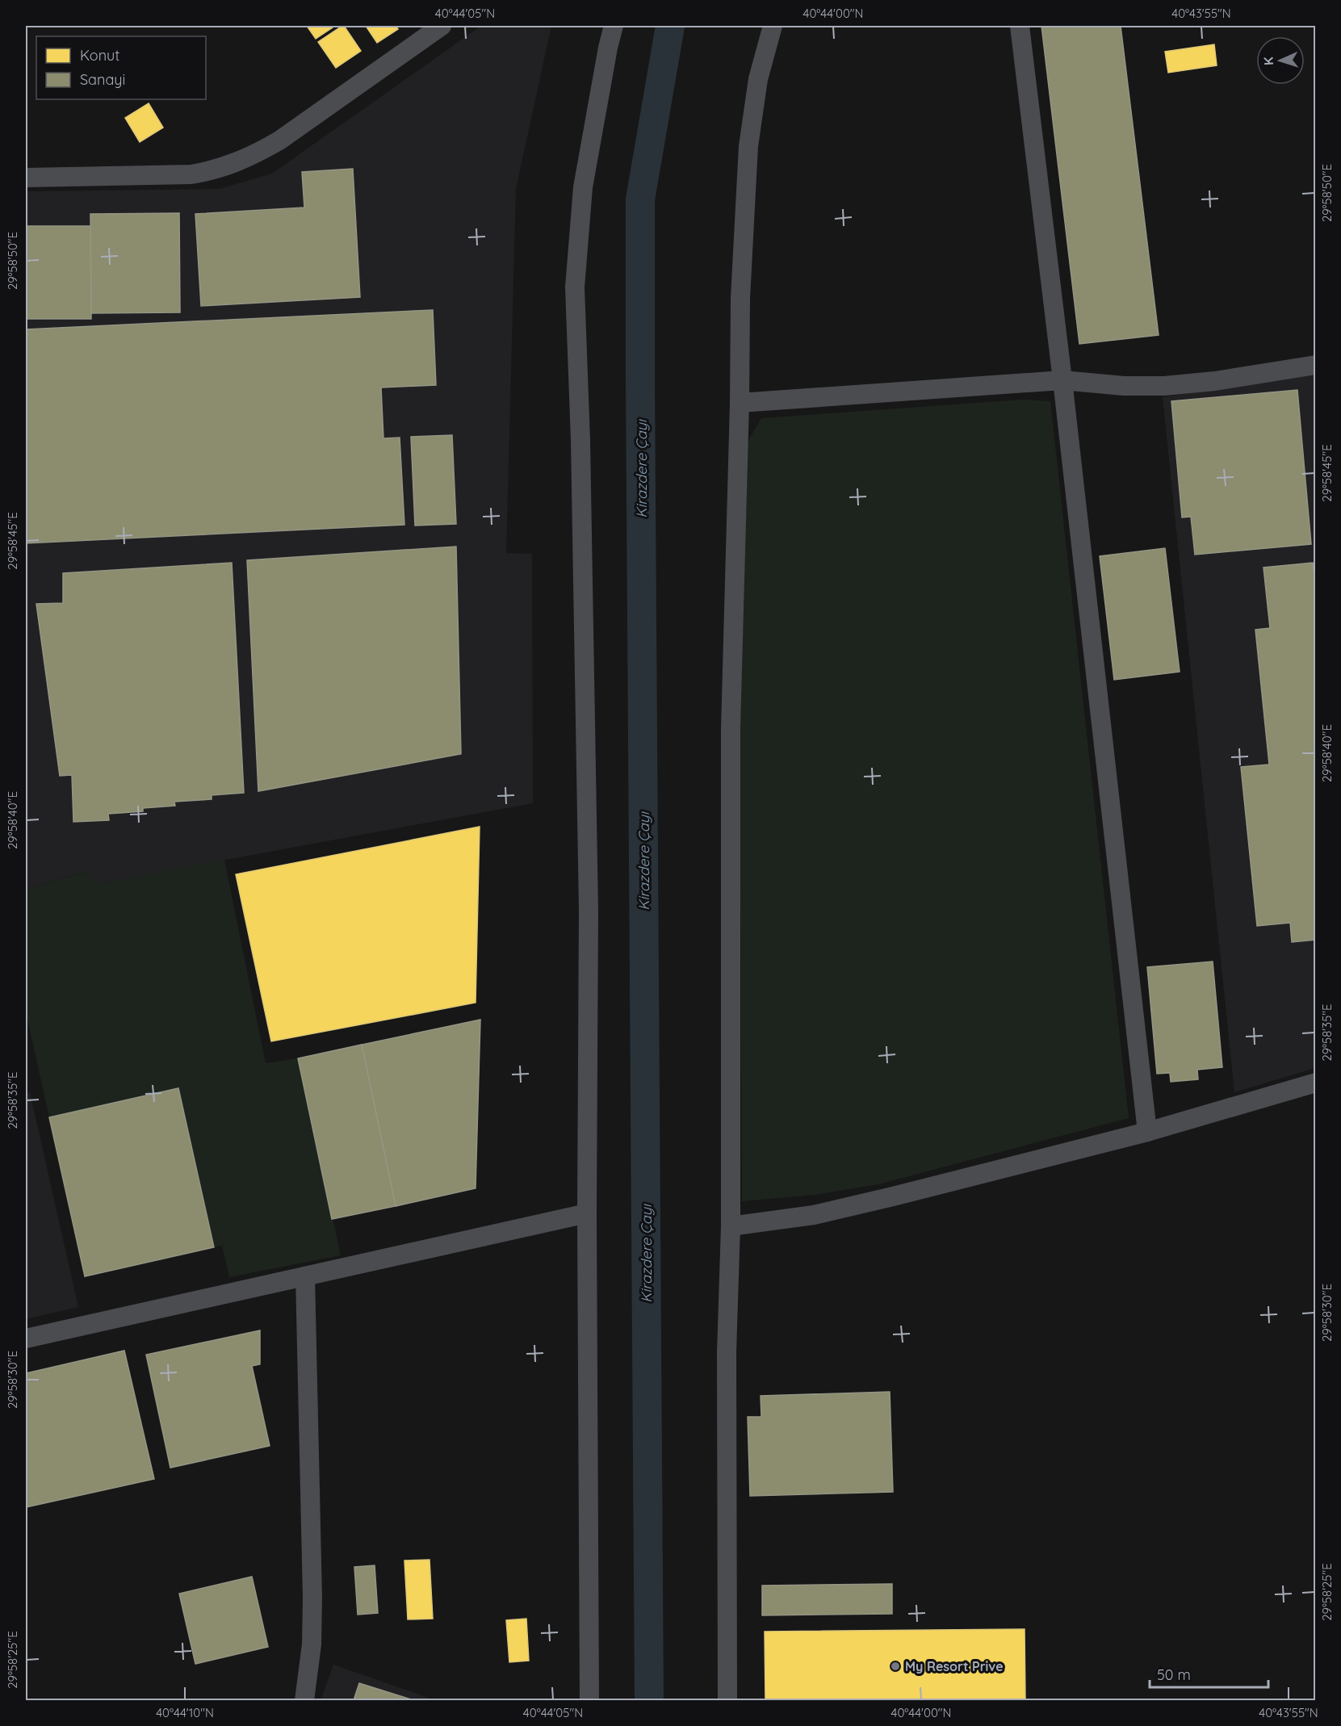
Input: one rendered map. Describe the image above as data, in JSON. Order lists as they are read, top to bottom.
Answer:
{
  "water": ["Kirazdere Çayı"],
  "places": ["My Resort Prive"],
  "legend": ["Konut", "Sanayi"],
  "scale_bar": "50 m",
  "north": "left",
  "coordinates": [
    "40°44'05\"N",
    "40°44'00\"N",
    "40°43'55\"N",
    "29°58'50\"E",
    "29°58'45\"E",
    "29°58'40\"E",
    "29°58'35\"E",
    "29°58'30\"E",
    "29°58'25\"E",
    "40°44'10\"N"
  ]
}
